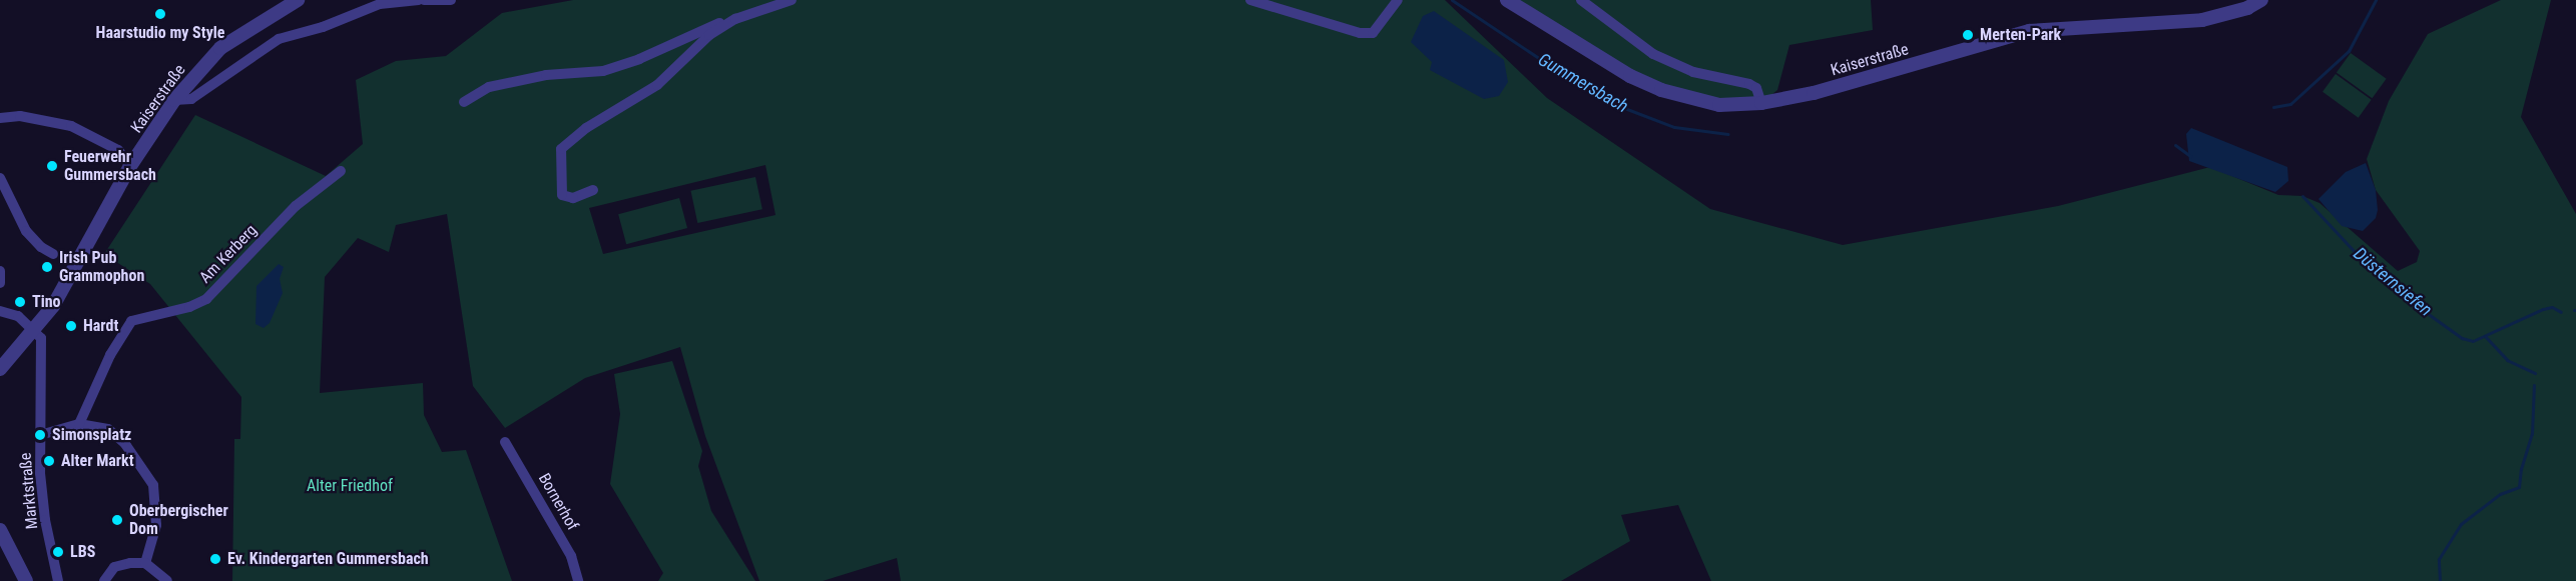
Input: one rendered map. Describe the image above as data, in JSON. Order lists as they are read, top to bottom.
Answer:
{
  "streets": {
    "street": [
      "Kaiserstraße",
      "Am Kerberg",
      "Marktstraße",
      "Bornerhof"
    ]
  },
  "crossings": [
    ["Kaiserstraße", "Marktstraße"]
  ],
  "water": ["Gummersbach", "Düsternsiefen"],
  "parks": ["Alter Friedhof"],
  "places": [
    "Haarstudio my Style",
    "Merten-Park",
    "Feuerwehr Gummersbach",
    "Irish Pub Grammophon",
    "Tino",
    "Hardt",
    "Simonsplatz",
    "Alter Markt",
    "Oberbergischer Dom",
    "LBS",
    "Ev. Kindergarten Gummersbach"
  ]
}
